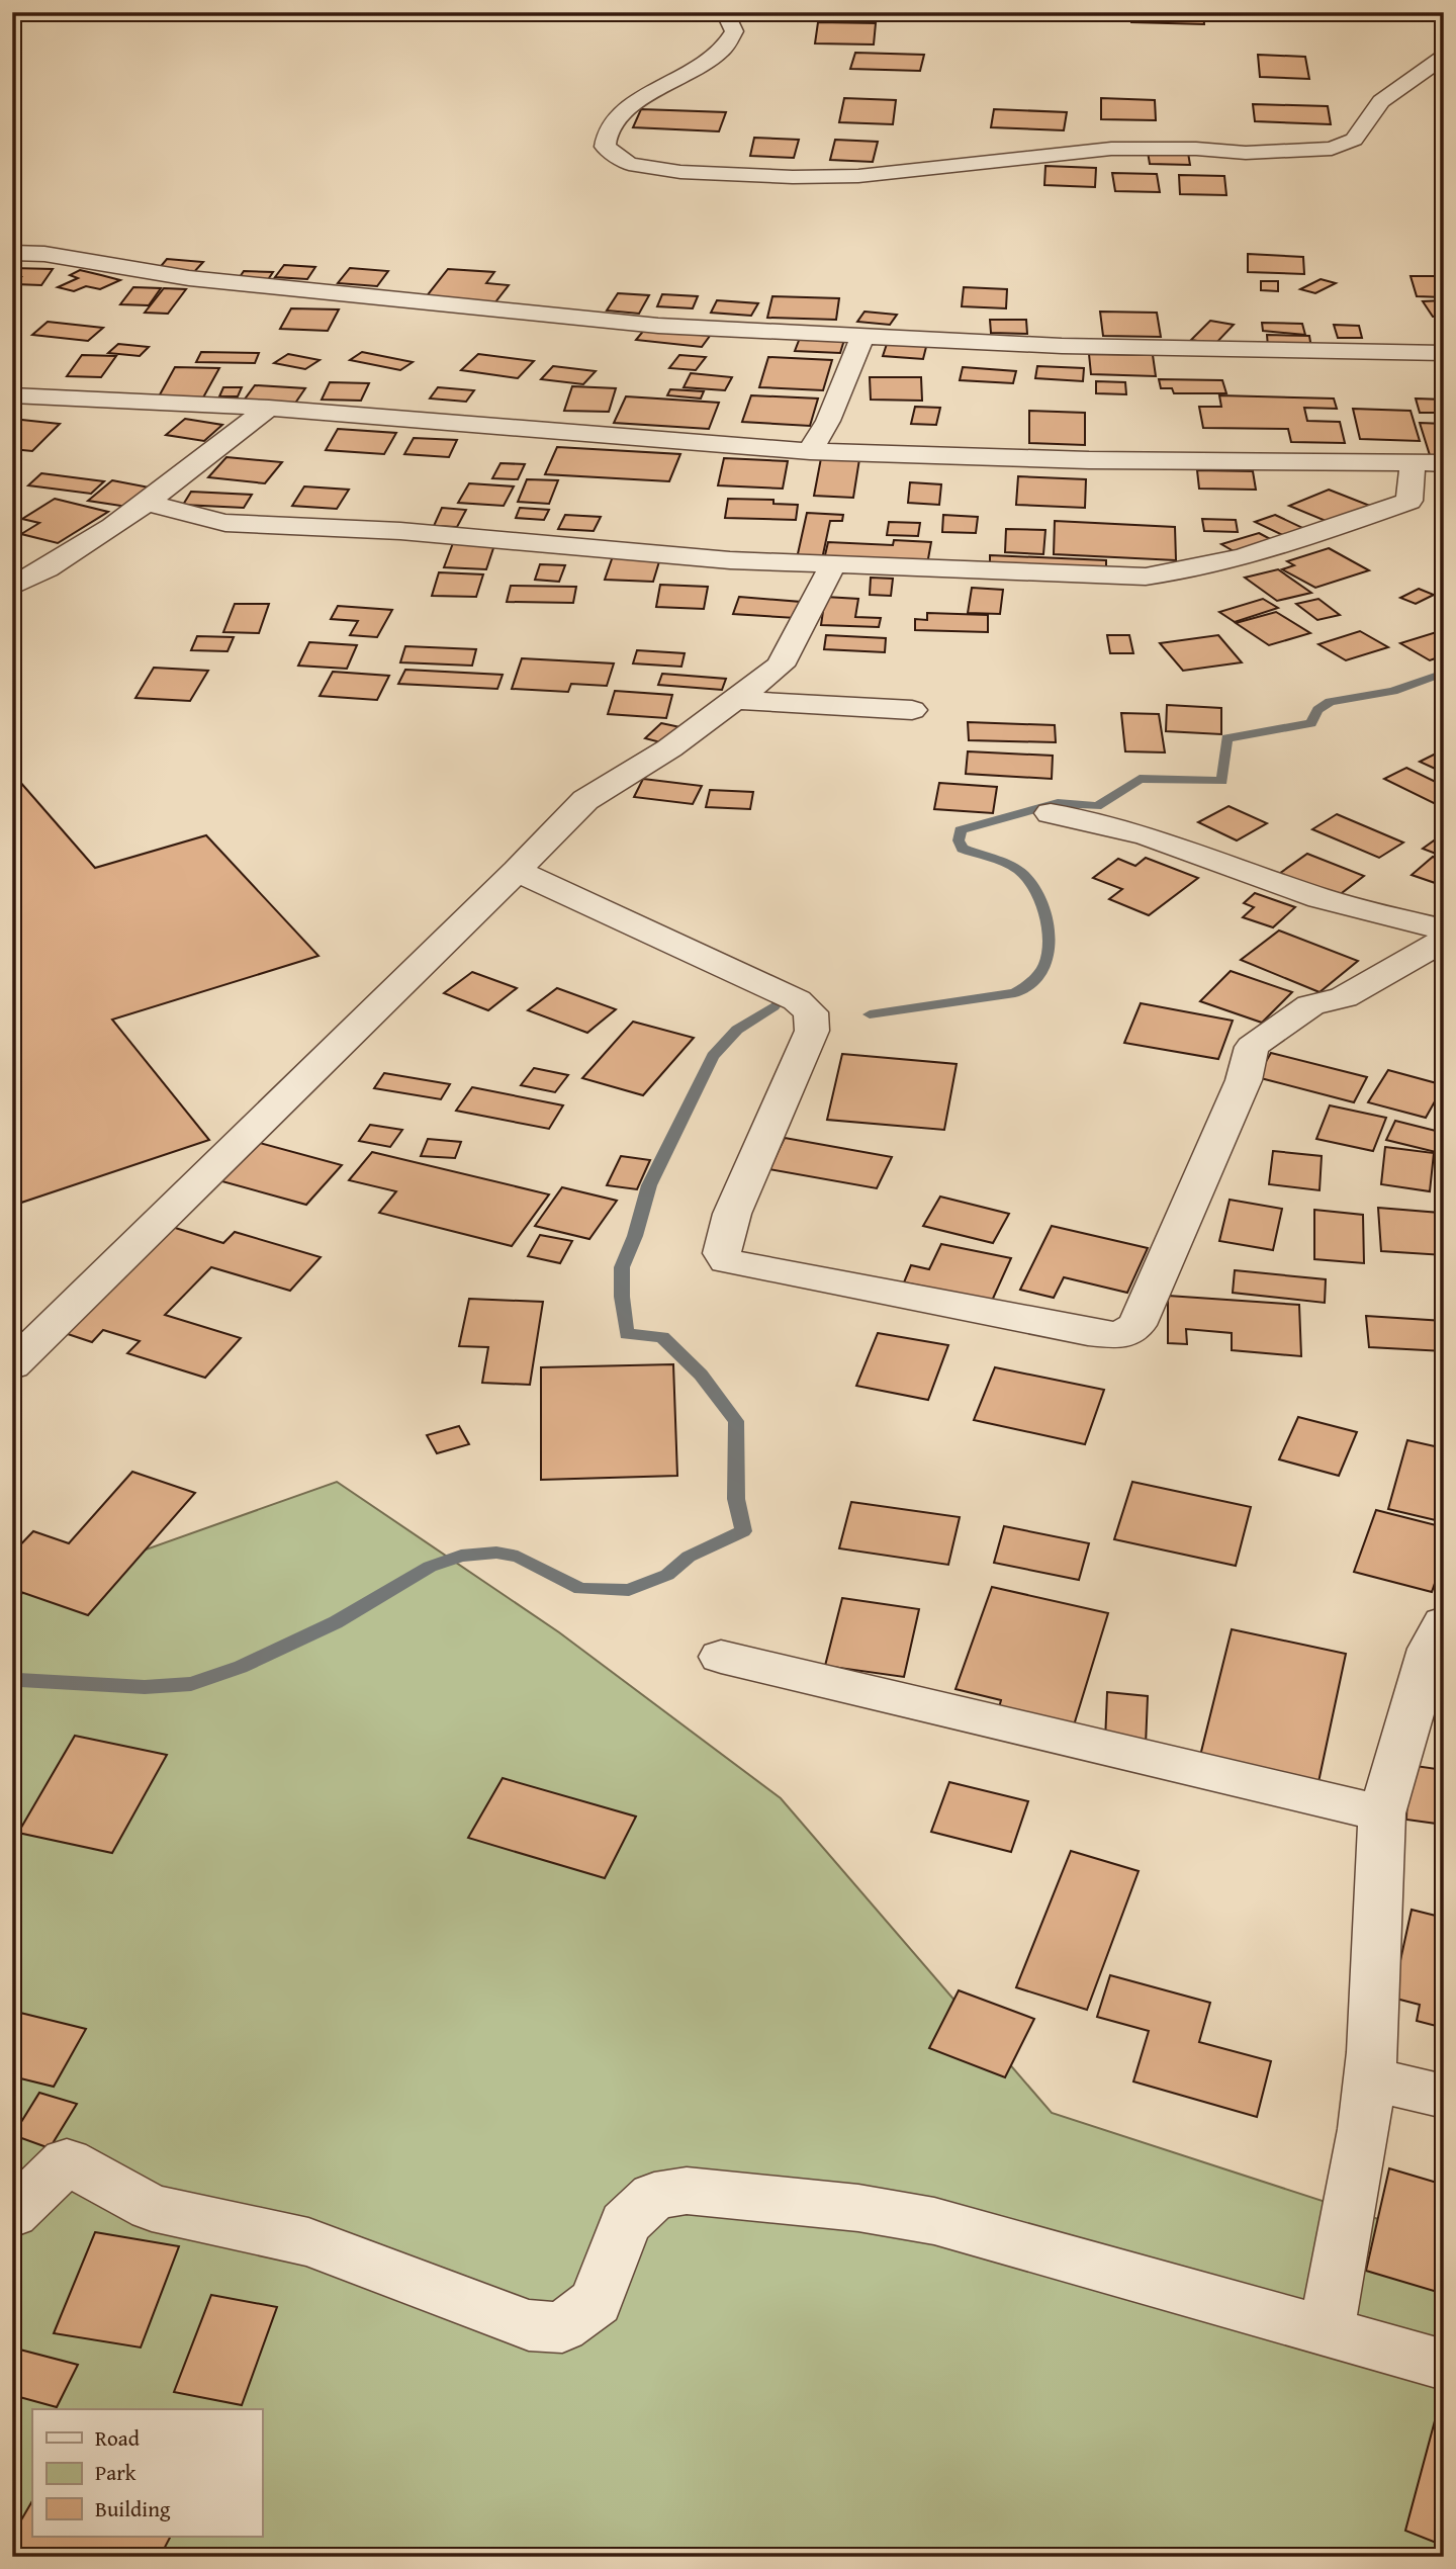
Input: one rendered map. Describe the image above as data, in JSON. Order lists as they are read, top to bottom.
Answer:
{
  "legend": ["Road", "Park", "Building"]
}
